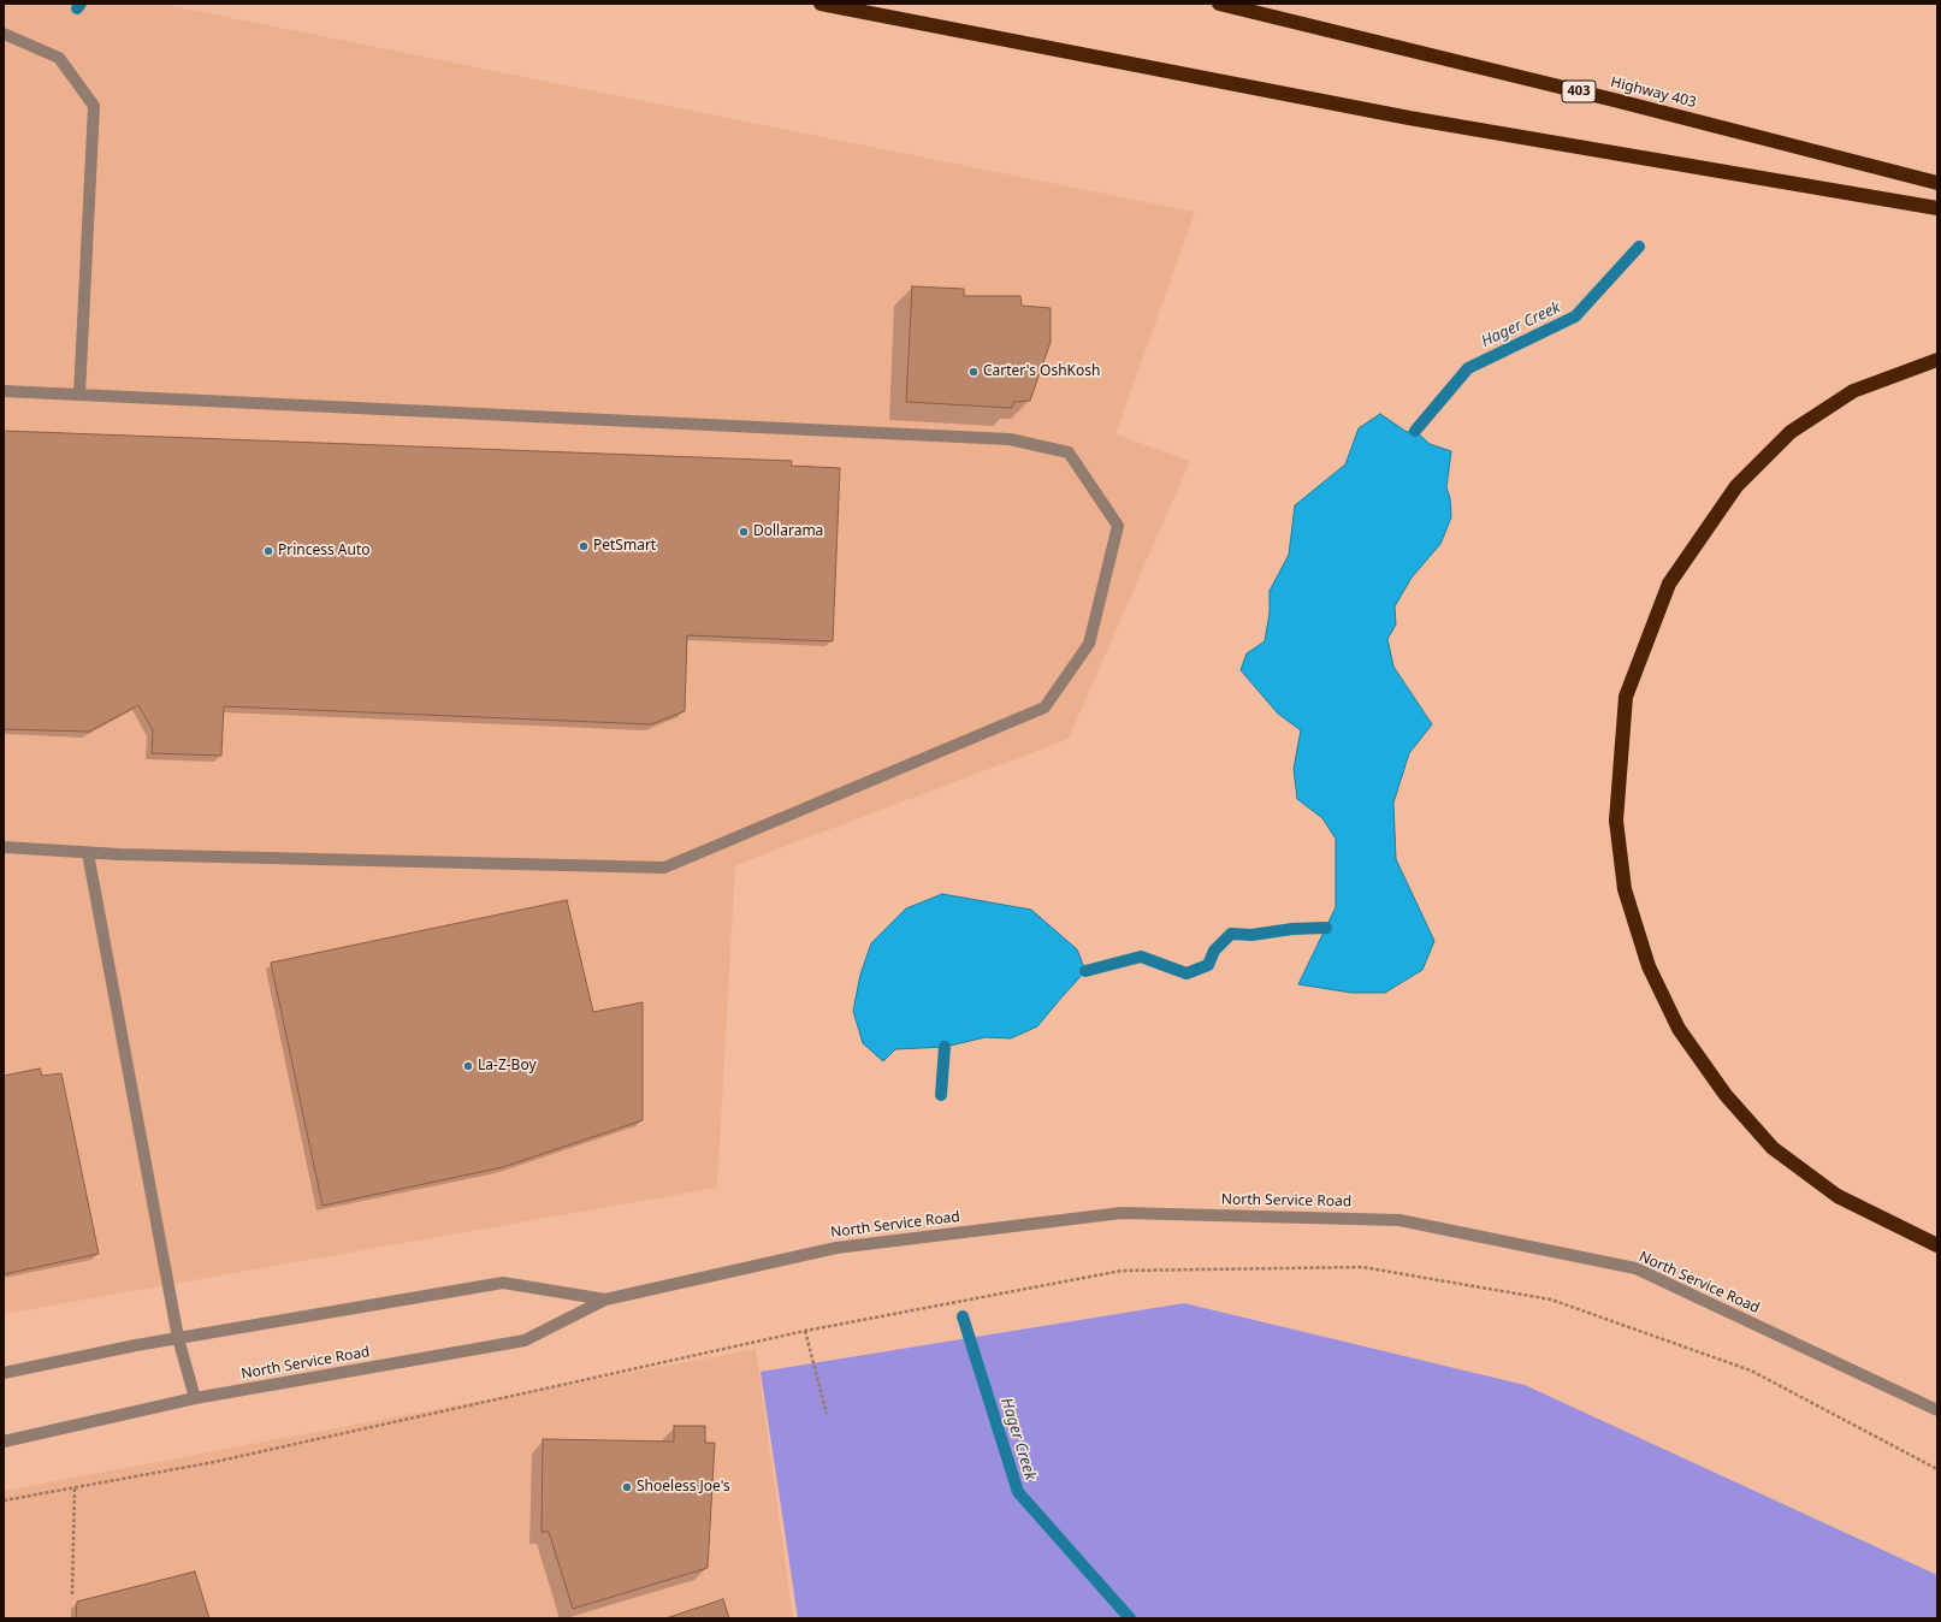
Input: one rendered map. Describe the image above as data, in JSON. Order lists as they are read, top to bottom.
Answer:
{
  "streets": {
    "highway": ["403", "Highway 403"],
    "street": ["North Service Road"]
  },
  "water": ["Hager Creek"],
  "places": [
    "Carter's OshKosh",
    "Dollarama",
    "PetSmart",
    "Princess Auto",
    "La-Z-Boy",
    "Shoeless Joe's"
  ]
}
